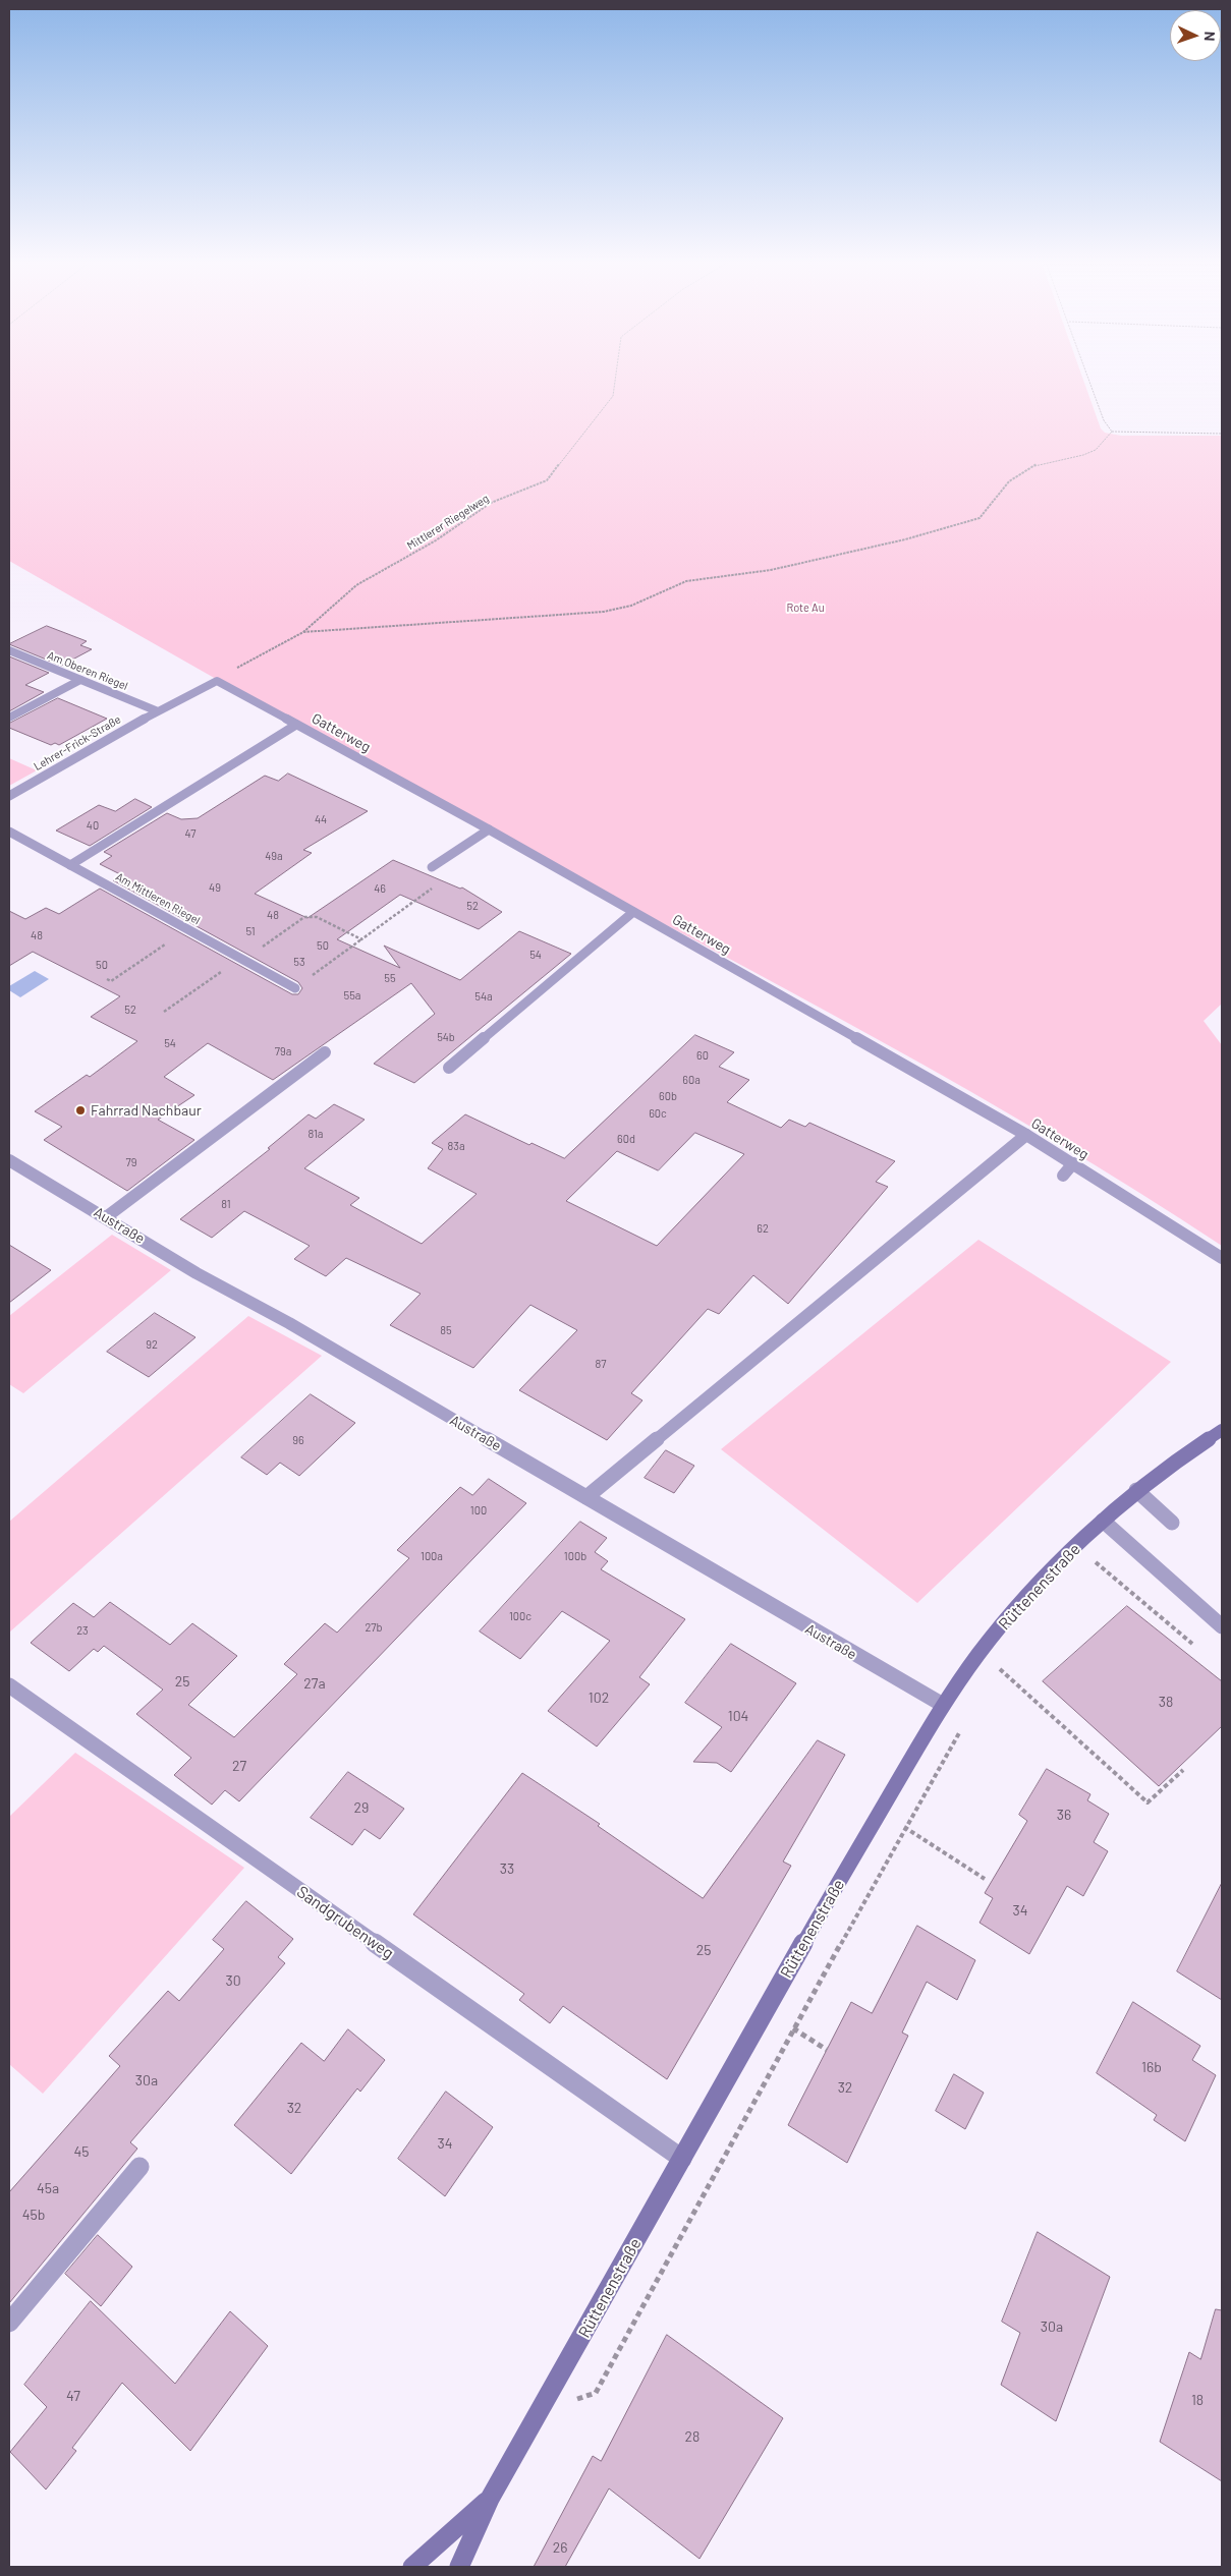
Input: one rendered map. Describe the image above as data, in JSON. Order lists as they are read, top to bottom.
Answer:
{
  "streets": {
    "main road": ["Rüttenenstraße"],
    "street": [
      "Am Oberen Riegel",
      "Gatterweg",
      "Lehrer-Frick-Straße",
      "Am Mittleren Riegel",
      "Austraße",
      "Sandgrubenweg"
    ],
    "path": ["Mittlerer Riegelweg"]
  },
  "crossings": [
    ["Mittlerer Riegelweg", "Gatterweg"],
    ["Am Oberen Riegel", "Lehrer-Frick-Straße"],
    ["Austraße", "Rüttenenstraße"],
    ["Rüttenenstraße", "Sandgrubenweg"]
  ],
  "parks": ["Rote Au"],
  "places": ["Fahrrad Nachbaur"],
  "house_numbers": [
    "44",
    "40",
    "47",
    "49a",
    "49",
    "46",
    "52",
    "48",
    "51",
    "48",
    "50",
    "54",
    "53",
    "50",
    "55",
    "55a",
    "54a",
    "52",
    "54b",
    "54",
    "79a",
    "60",
    "60a",
    "60b",
    "60c",
    "81a",
    "60d",
    "83a",
    "79",
    "81",
    "62",
    "85",
    "92",
    "87",
    "96",
    "100",
    "100a",
    "100b",
    "100c",
    "27b",
    "23",
    "25",
    "27a",
    "102",
    "38",
    "104",
    "27",
    "29",
    "36",
    "33",
    "34",
    "25",
    "30",
    "16b",
    "30a",
    "32",
    "32",
    "34",
    "45",
    "45a",
    "45b",
    "30a",
    "47",
    "18",
    "28",
    "26"
  ],
  "north": "right"
}
